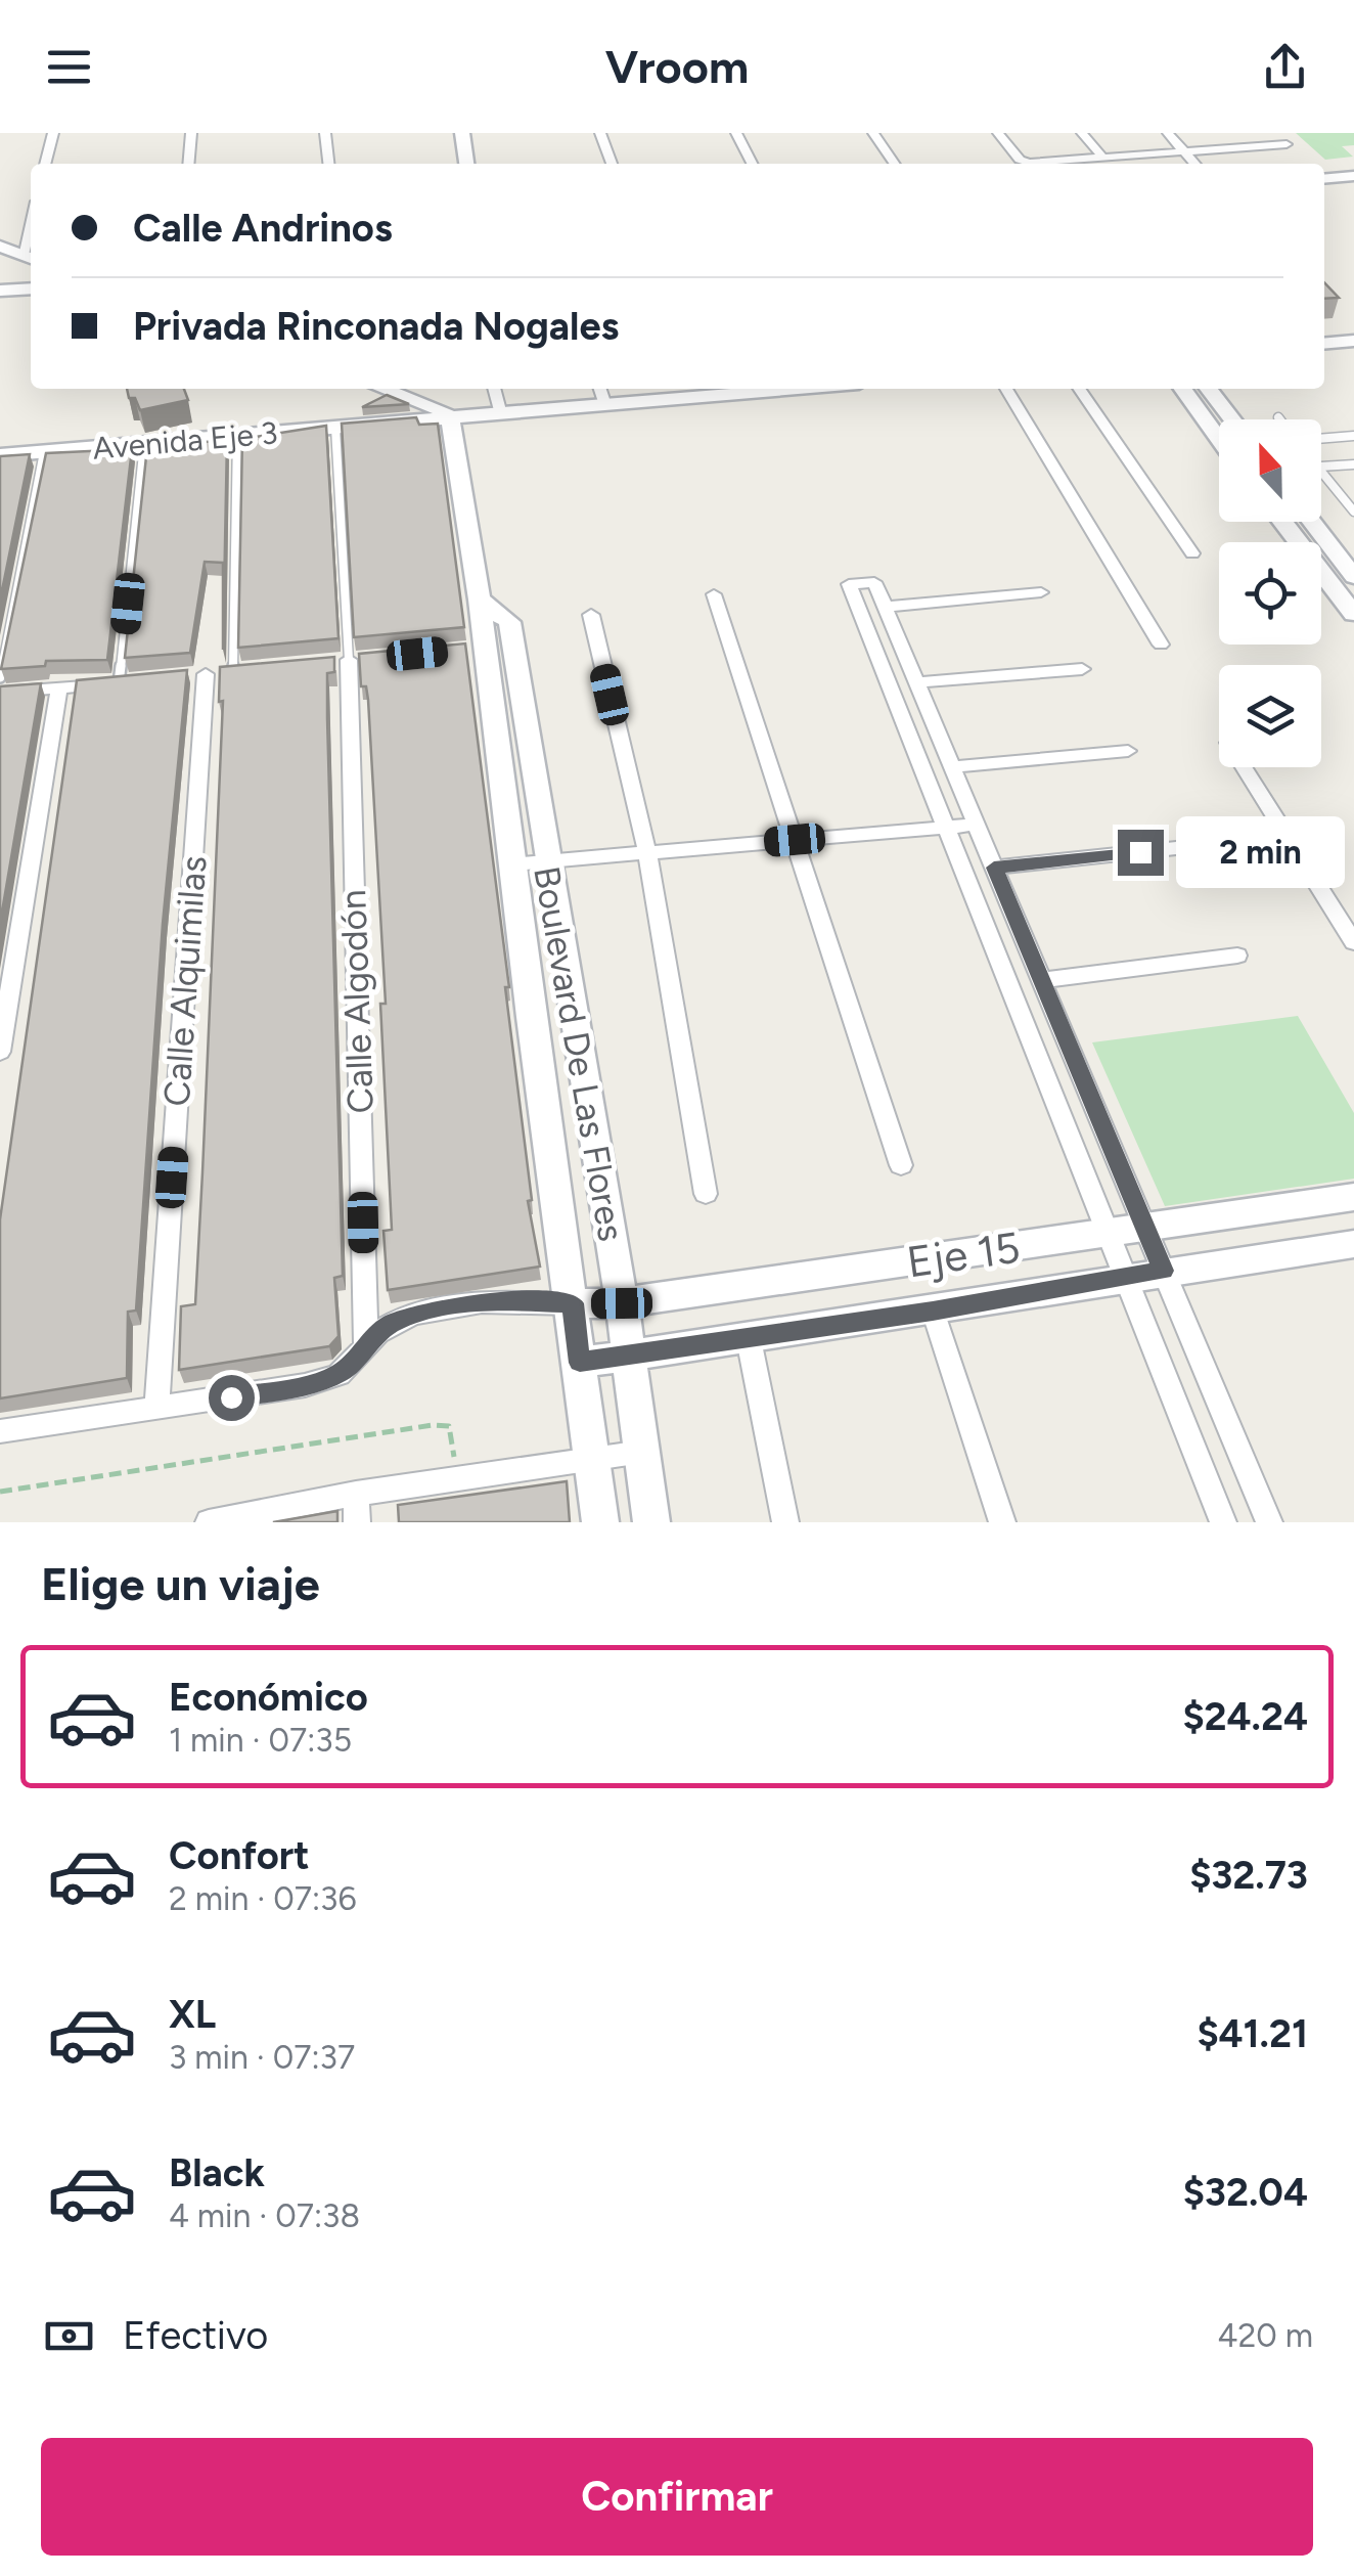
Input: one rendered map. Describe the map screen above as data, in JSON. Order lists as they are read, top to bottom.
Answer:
{
  "streets": {
    "street": [
      "Avenida Eje 3",
      "Calle Alquimilas",
      "Calle Algodón",
      "Boulevard De Las Flores",
      "Eje 15"
    ]
  },
  "crossings": [
    ["Avenida Eje 3", "Boulevard De Las Flores"],
    ["Boulevard De Las Flores", "Eje 15"]
  ],
  "north": "top",
  "page": {
    "header": "Vroom",
    "banner": ["Calle Andrinos", "Privada Rinconada Nogales"],
    "bubble": "2 min",
    "heading": "Elige un viaje",
    "list": [
      {
        "name": "Económico",
        "note": "1 min · 07:35",
        "value": "$24.24"
      },
      {
        "name": "Confort",
        "note": "2 min · 07:36",
        "value": "$32.73"
      },
      {
        "name": "XL",
        "note": "3 min · 07:37",
        "value": "$41.21"
      },
      {
        "name": "Black",
        "note": "4 min · 07:38",
        "value": "$32.04"
      }
    ],
    "pay": ["Efectivo", "420 m"],
    "buttons": "Confirmar"
  }
}
